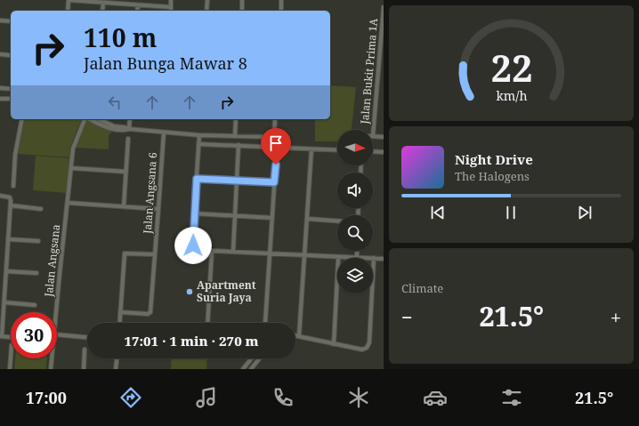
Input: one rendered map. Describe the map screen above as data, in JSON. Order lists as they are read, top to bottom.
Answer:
{
  "streets": {
    "street": ["Jalan Bukit Prima 1A", "Jalan Angsana 6", "Jalan Angsana"]
  },
  "places": ["Apartment Suria Jaya"],
  "north": "right",
  "page": {
    "turn": ["110 m", "Jalan Bunga Mawar 8"],
    "song": ["Night Drive", "The Halogens"],
    "tile": "Climate",
    "heat": ["−", "21.5°", "+"],
    "limit": "30",
    "trip": "17:01 · 1 min · 270 m",
    "tabs": ["17:00", "21.5°"],
    "gauge": ["22", "km/h"]
  }
}
